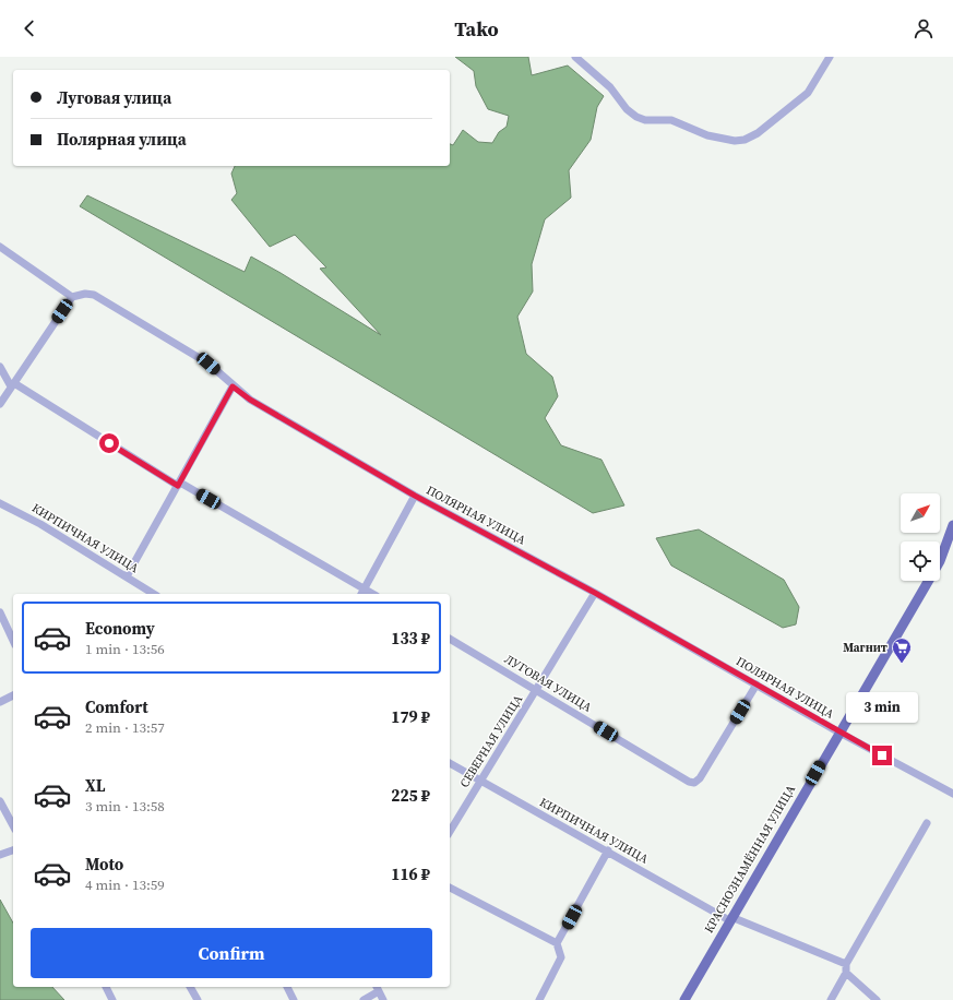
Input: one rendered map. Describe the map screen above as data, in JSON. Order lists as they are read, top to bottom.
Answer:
{
  "streets": {
    "main road": ["КРАСНОЗНАМЁННАЯ УЛИЦА"],
    "street": [
      "ПОЛЯРНАЯ УЛИЦА",
      "КИРПИЧНАЯ УЛИЦА",
      "ЛУГОВАЯ УЛИЦА",
      "СЕВЕРНАЯ УЛИЦА"
    ]
  },
  "crossings": [
    ["ПОЛЯРНАЯ УЛИЦА", "ЛУГОВАЯ УЛИЦА"],
    ["ПОЛЯРНАЯ УЛИЦА", "СЕВЕРНАЯ УЛИЦА"],
    ["ПОЛЯРНАЯ УЛИЦА", "КРАСНОЗНАМЁННАЯ УЛИЦА"],
    ["КИРПИЧНАЯ УЛИЦА", "СЕВЕРНАЯ УЛИЦА"],
    ["КИРПИЧНАЯ УЛИЦА", "КРАСНОЗНАМЁННАЯ УЛИЦА"],
    ["ЛУГОВАЯ УЛИЦА", "СЕВЕРНАЯ УЛИЦА"]
  ],
  "places": {
    "supermarket": ["Магнит"]
  },
  "north": "top right",
  "page": {
    "header": "Tako",
    "banner": ["Луговая улица", "Полярная улица"],
    "list": [
      {
        "name": "Economy",
        "note": "1 min · 13:56",
        "value": "133 ₽"
      },
      {
        "name": "Comfort",
        "note": "2 min · 13:57",
        "value": "179 ₽"
      },
      {
        "name": "XL",
        "note": "3 min · 13:58",
        "value": "225 ₽"
      },
      {
        "name": "Moto",
        "note": "4 min · 13:59",
        "value": "116 ₽"
      }
    ],
    "bubble": "3 min",
    "buttons": "Confirm"
  }
}
